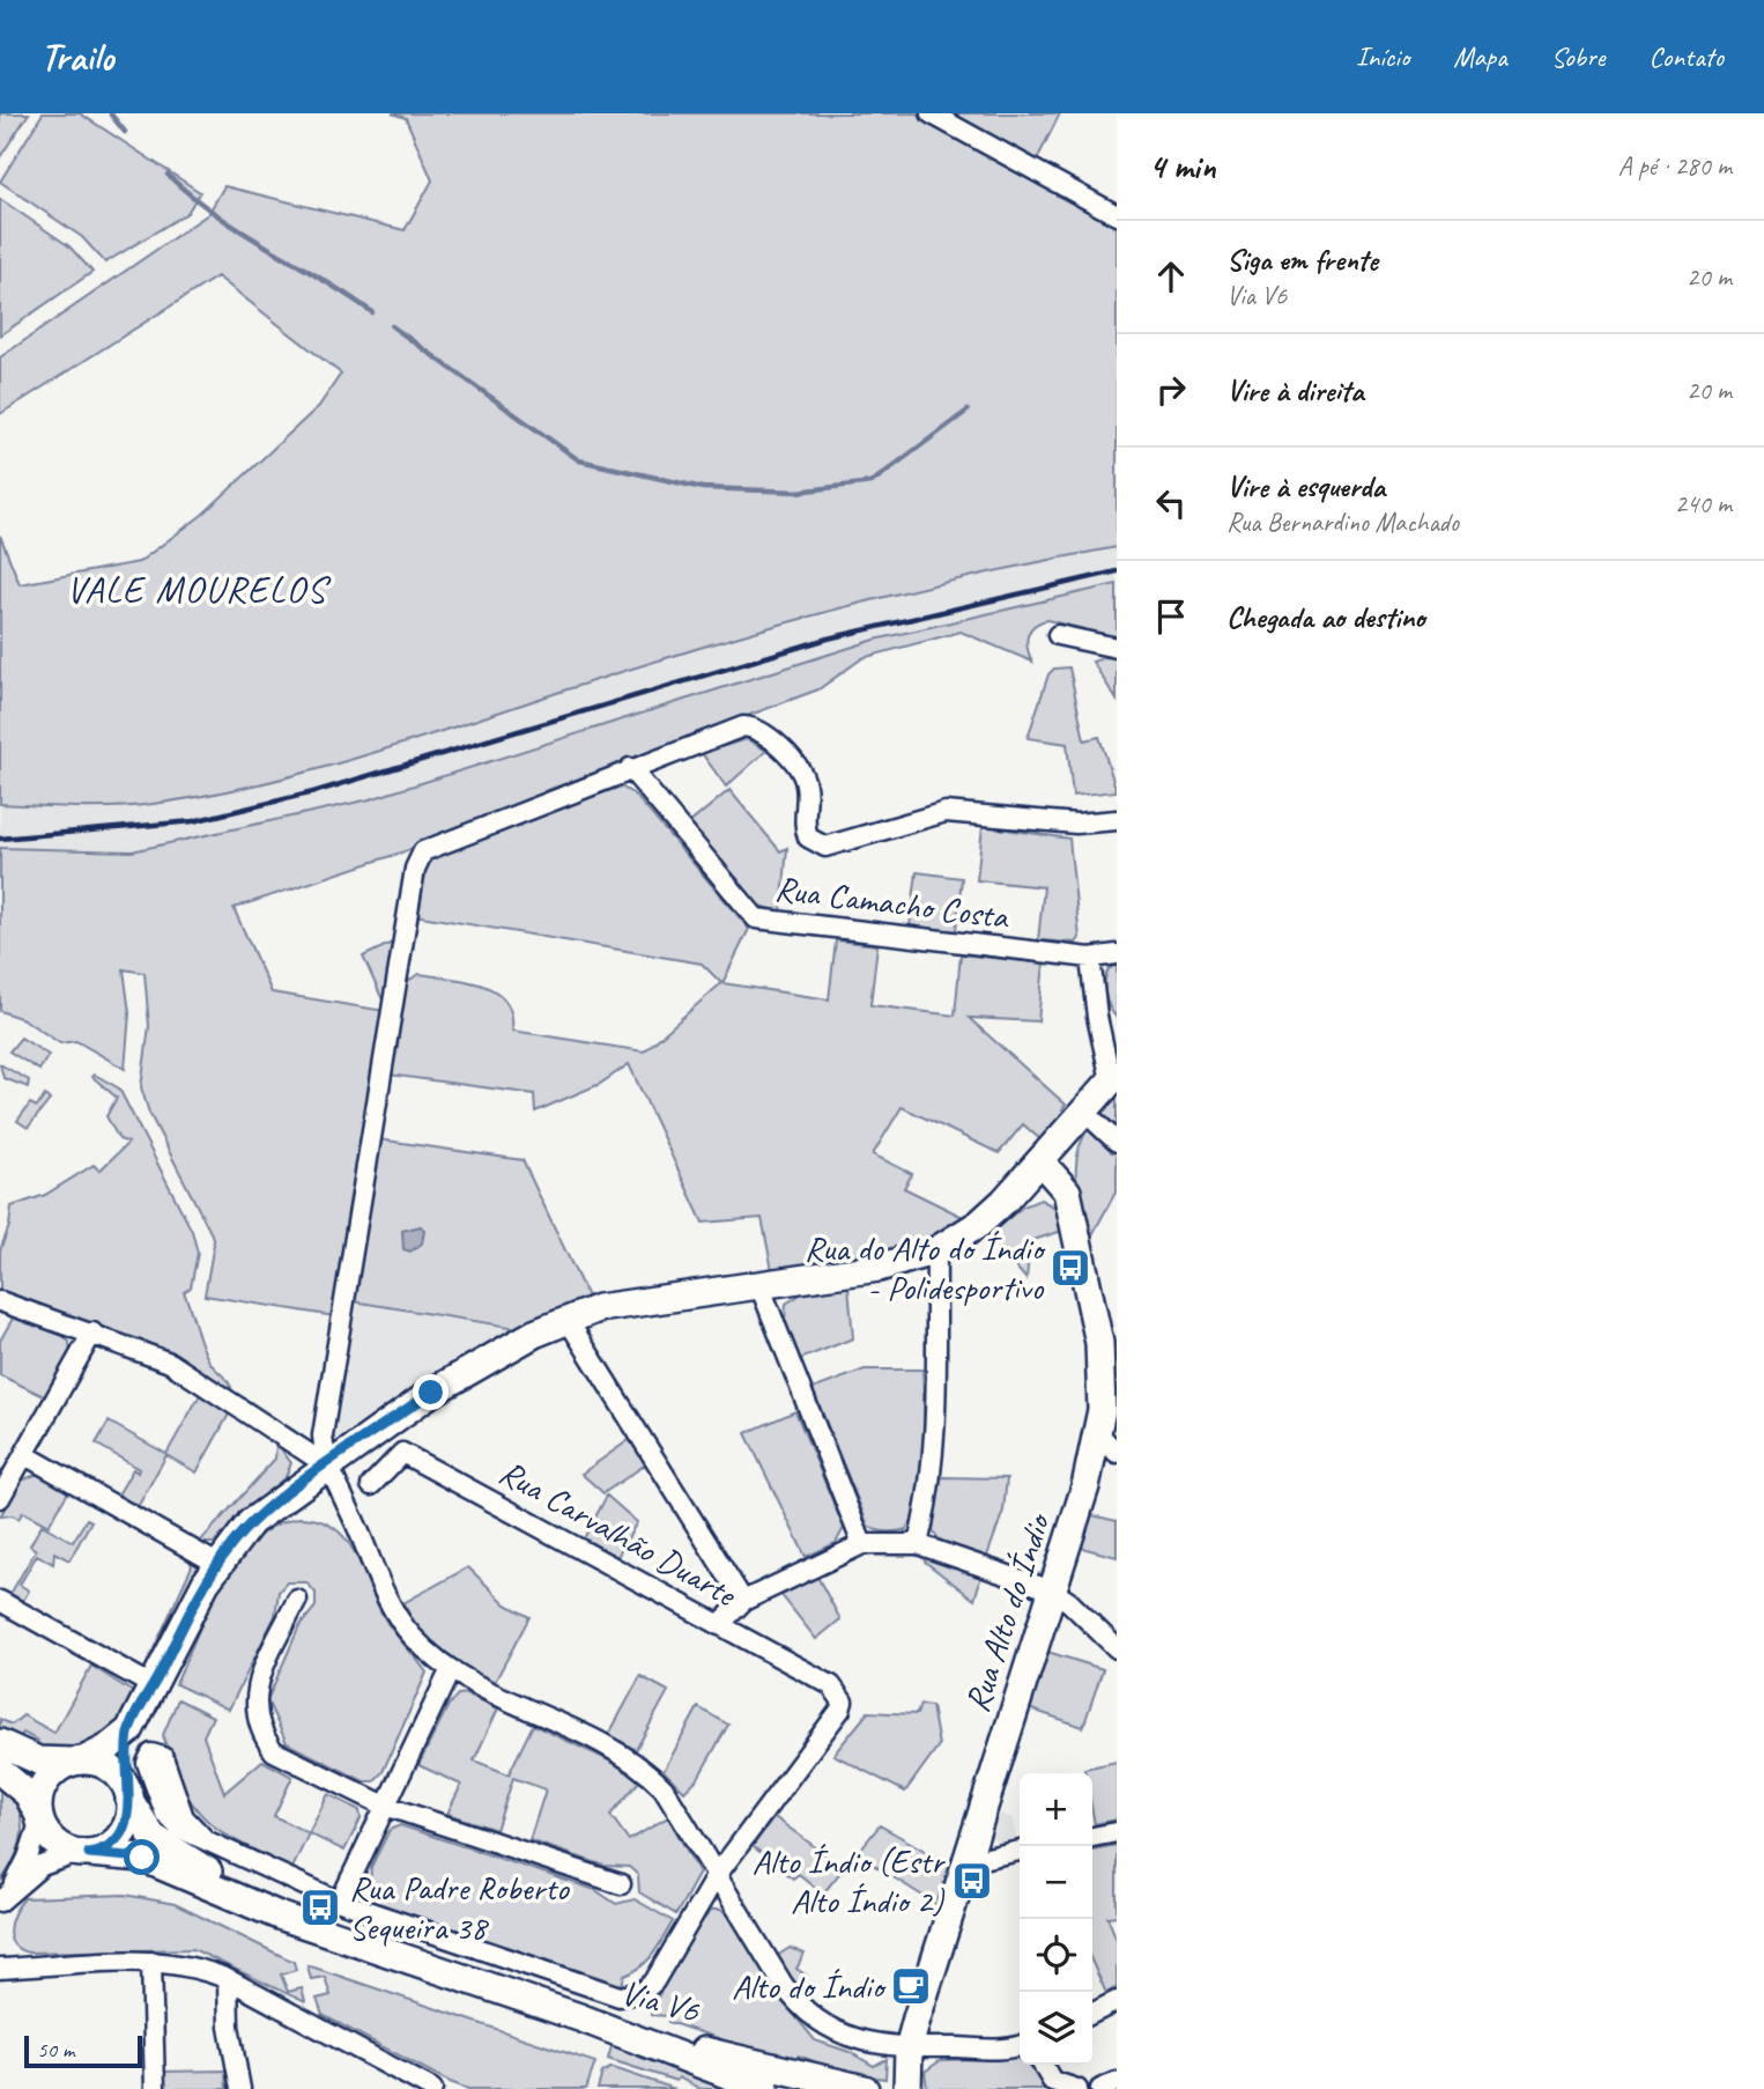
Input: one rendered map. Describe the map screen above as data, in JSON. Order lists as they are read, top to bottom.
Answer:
{
  "streets": {
    "main road": ["Rua Alto do Índio", "Via V6"],
    "street": ["Rua Camacho Costa", "Rua Carvalhão Duarte"]
  },
  "districts": ["VALE MOURELOS"],
  "places": {
    "bus stop": ["Rua do Alto do Índio - Polidesportivo", "Alto Índio (Estr Alto Índio 2)", "Rua Padre Roberto Sequeira 38"],
    "cafe": ["Alto do Índio"]
  },
  "scale_bar": "50 m",
  "page": {
    "header": "Trailo",
    "nav": [
      "Início",
      "Mapa",
      "Sobre",
      "Contato"
    ],
    "heading": ["4 min", "A pé · 280 m"],
    "list": [
      ["Siga em frente", "Via V6", "20 m"],
      ["Vire à direita", "20 m"],
      ["Vire à esquerda", "Rua Bernardino Machado", "240 m"],
      "Chegada ao destino"
    ],
    "map_buttons": ["+", "−"],
    "scale": "50 m"
  }
}
